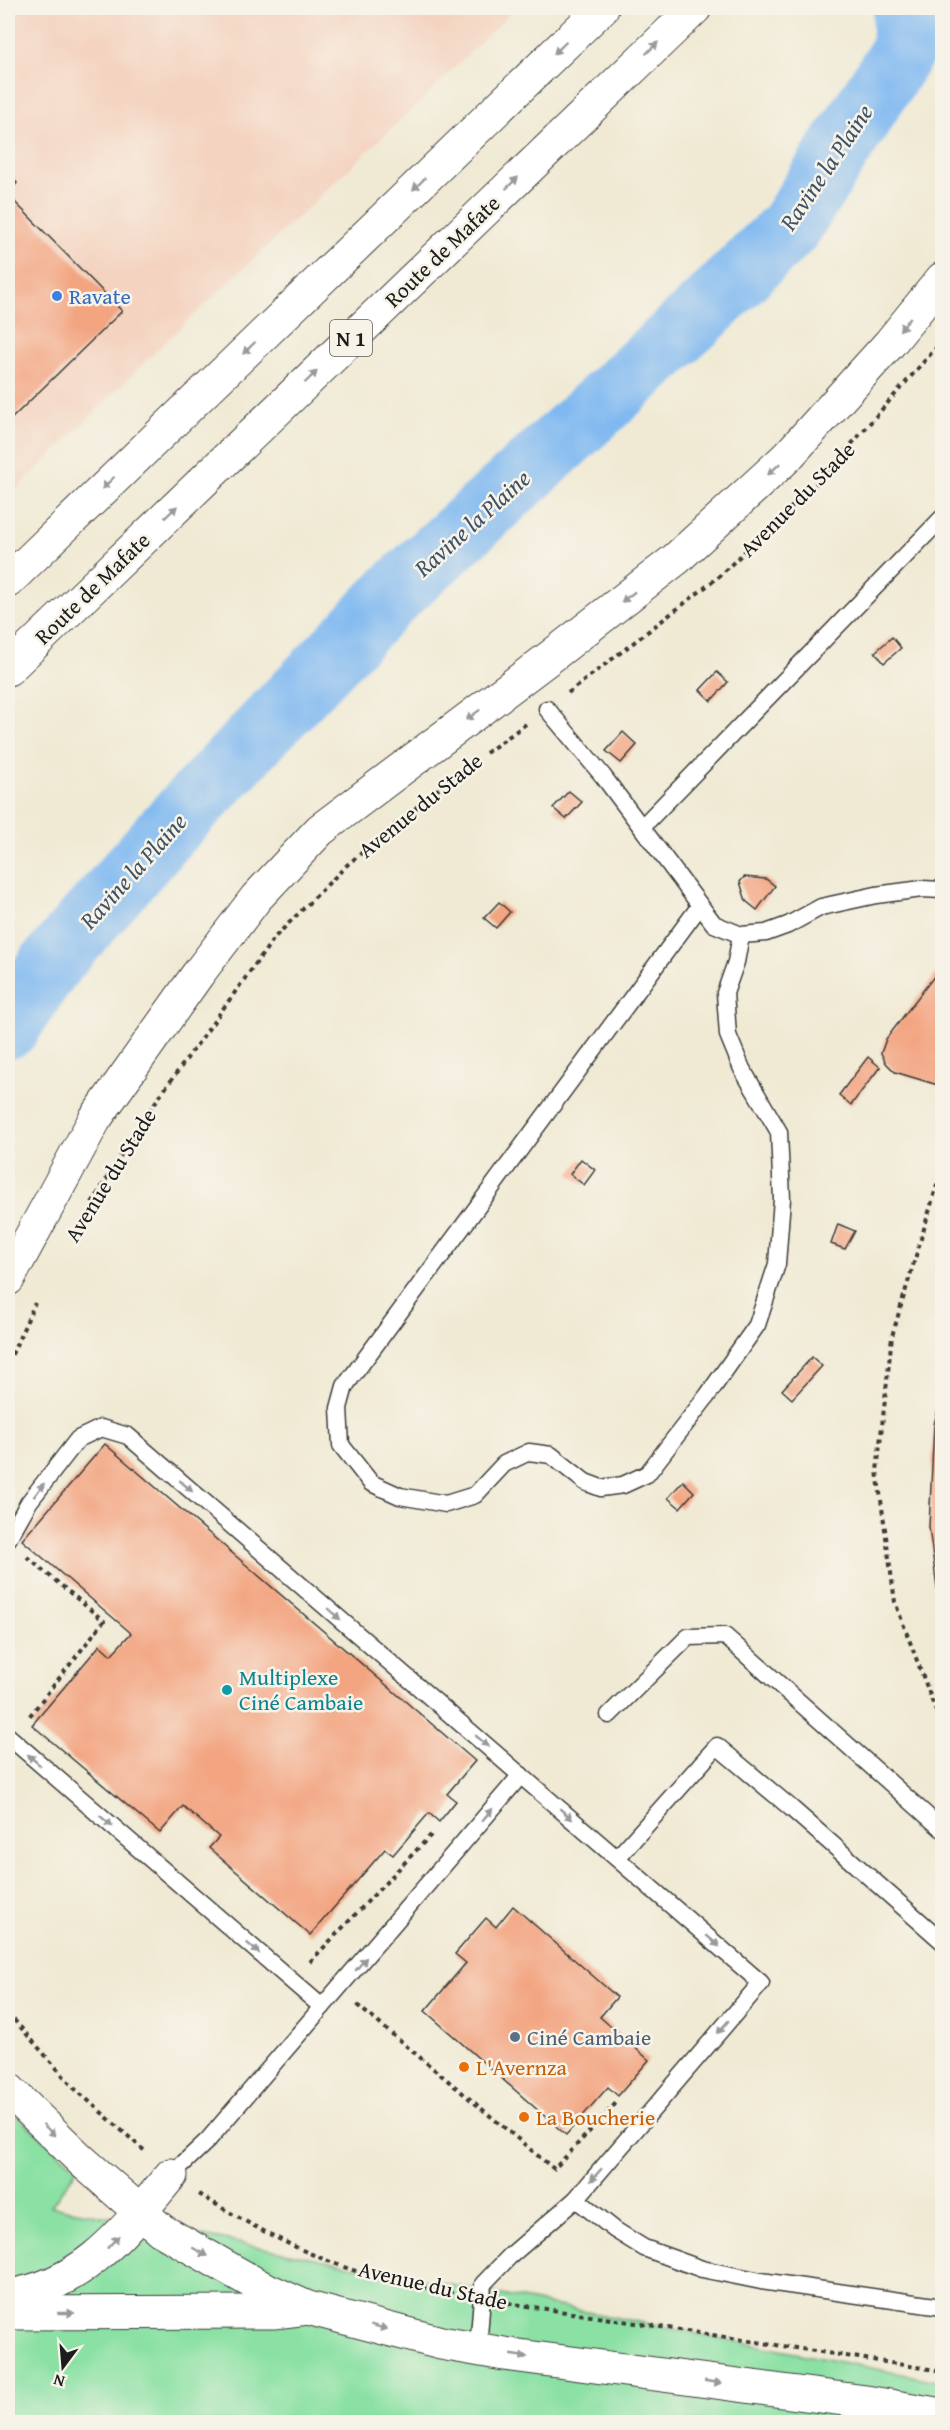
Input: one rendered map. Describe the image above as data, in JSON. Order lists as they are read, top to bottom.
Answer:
{
  "streets": {
    "main road": ["Route de Mafate", "N 1", "Avenue du Stade"]
  },
  "one_way": ["Avenue du Stade"],
  "water": ["Ravine la Plaine"],
  "places": [
    "Ravate",
    "Multiplexe Ciné Cambaie",
    "Ciné Cambaie",
    "L'Avernza",
    "La Boucherie"
  ],
  "north": "bottom"
}
